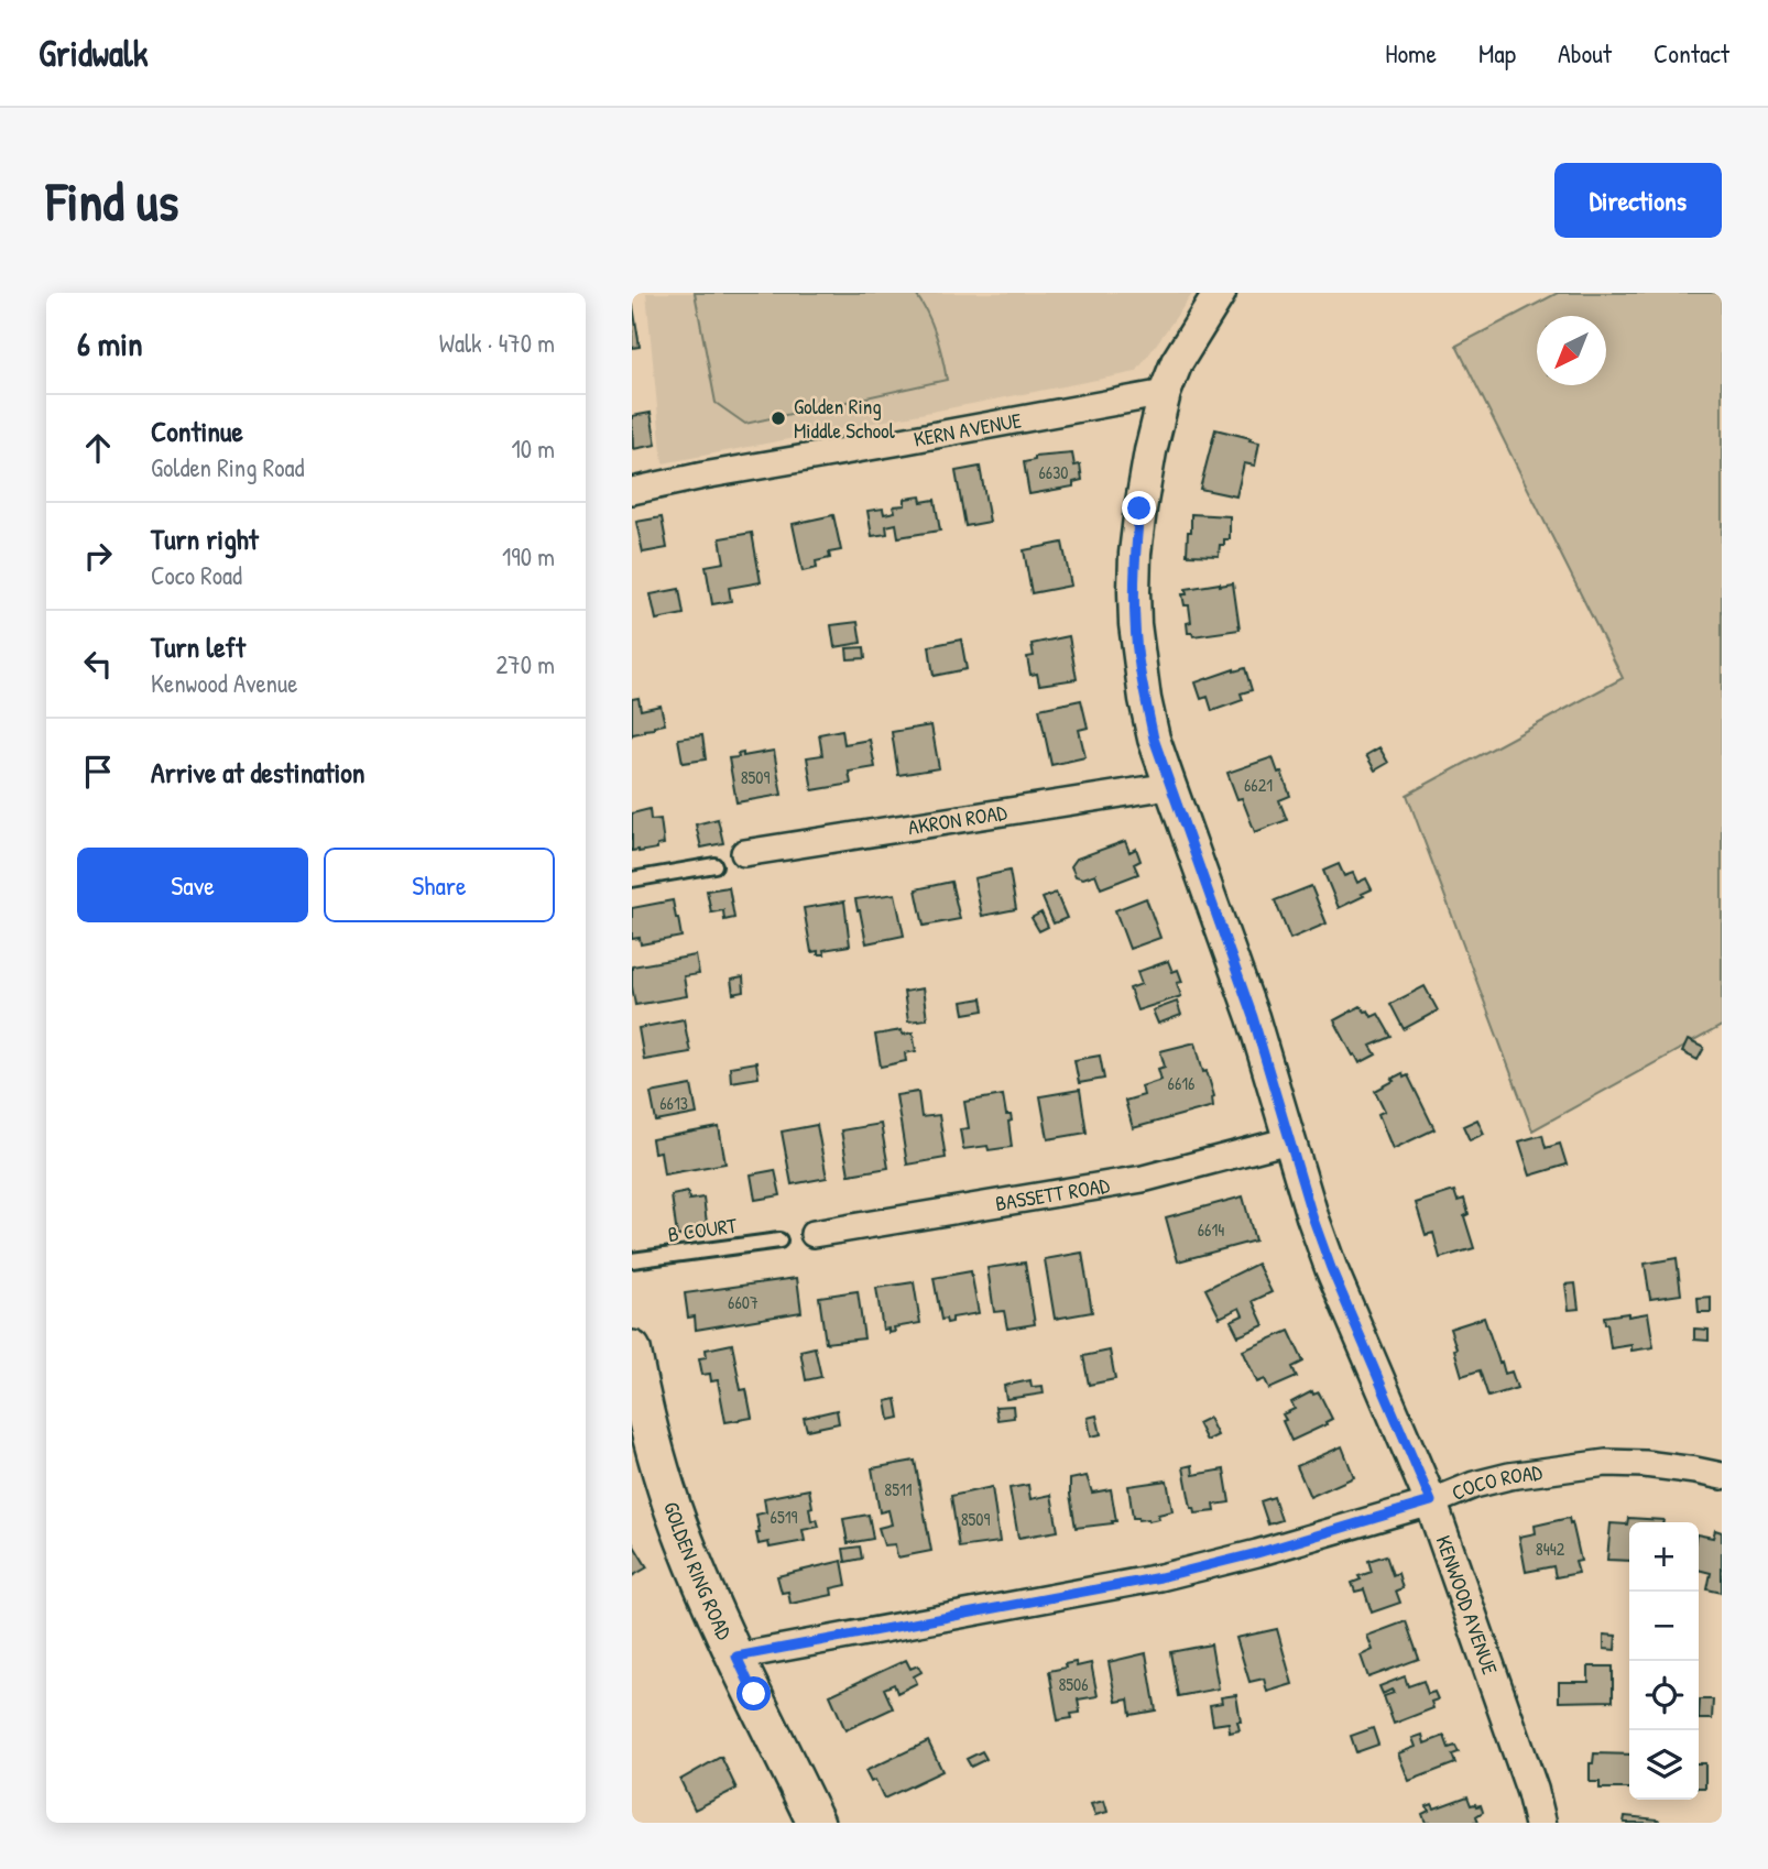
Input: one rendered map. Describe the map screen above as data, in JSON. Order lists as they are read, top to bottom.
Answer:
{
  "streets": {
    "main road": ["GOLDEN RING ROAD"],
    "street": [
      "KERN AVENUE",
      "AKRON ROAD",
      "BASSETT ROAD",
      "COCO ROAD",
      "KENWOOD AVENUE"
    ],
    "lane": ["B COURT"]
  },
  "crossings": [
    ["KERN AVENUE", "KENWOOD AVENUE"],
    ["AKRON ROAD", "KENWOOD AVENUE"],
    ["BASSETT ROAD", "KENWOOD AVENUE"],
    ["COCO ROAD", "GOLDEN RING ROAD"],
    ["COCO ROAD", "KENWOOD AVENUE"]
  ],
  "places": ["Golden Ring Middle School"],
  "house_numbers": [
    "6630",
    "8509",
    "6621",
    "6616",
    "6613",
    "6614",
    "6607",
    "8511",
    "6519",
    "8509",
    "8442",
    "8506"
  ],
  "north": "bottom left",
  "page": {
    "header": "Gridwalk",
    "nav": [
      "Home",
      "Map",
      "About",
      "Contact"
    ],
    "buttons": [
      "Directions",
      ["Save", "Share"]
    ],
    "title": "Find us",
    "heading": ["6 min", "Walk · 470 m"],
    "list": [
      ["Continue", "Golden Ring Road", "10 m"],
      ["Turn right", "Coco Road", "190 m"],
      ["Turn left", "Kenwood Avenue", "270 m"],
      "Arrive at destination"
    ],
    "map_buttons": ["+", "−"]
  }
}
